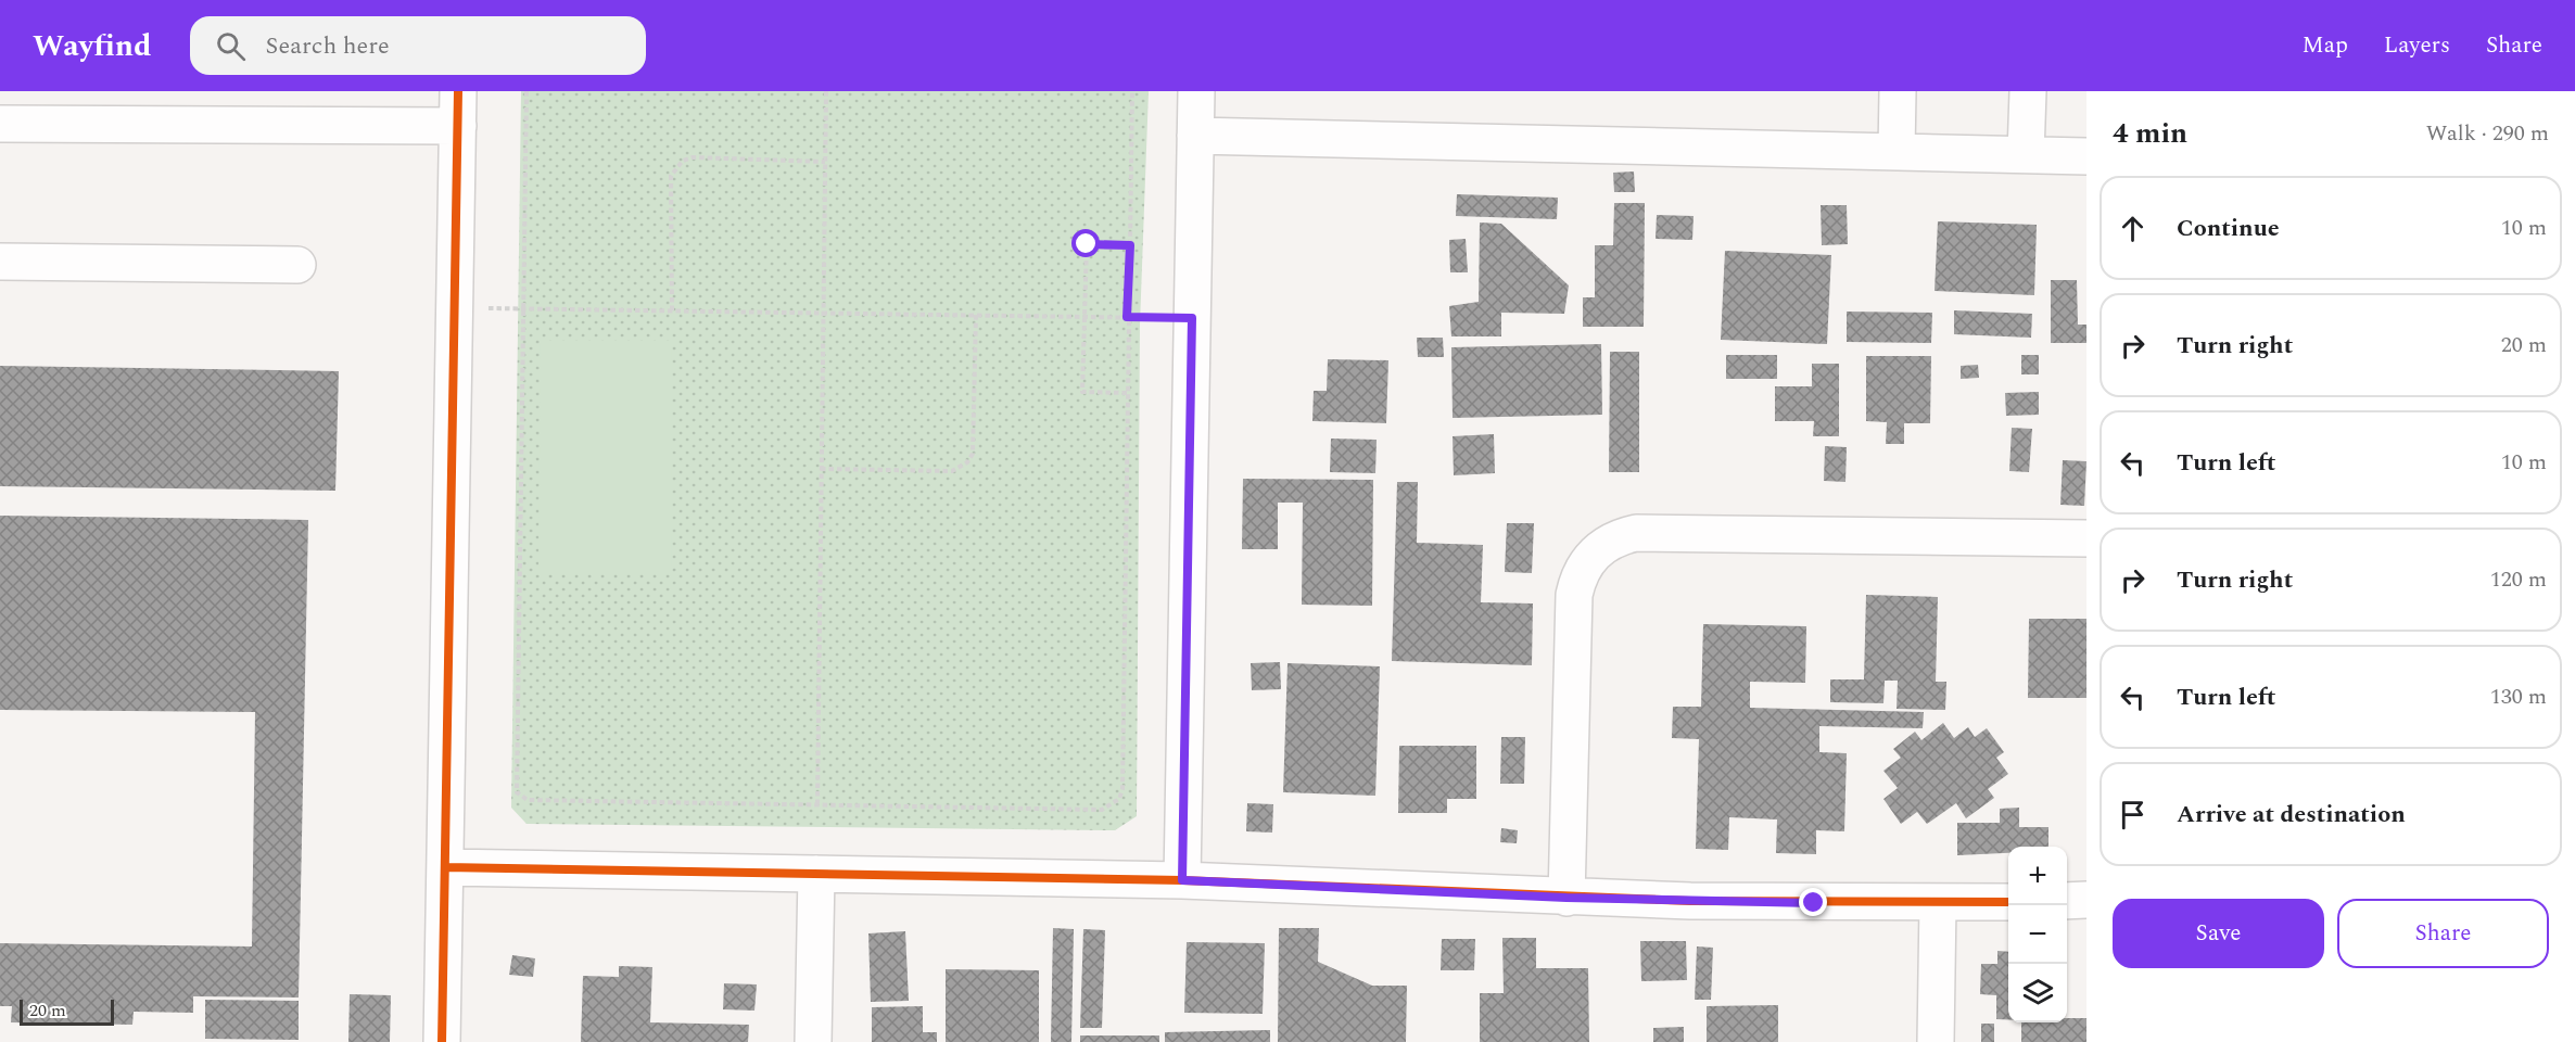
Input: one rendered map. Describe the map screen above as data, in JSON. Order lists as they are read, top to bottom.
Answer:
{
  "scale_bar": "20 m",
  "page": {
    "header": "Wayfind",
    "search": "Search here",
    "nav": ["Map", "Layers", "Share"],
    "heading": ["4 min", "Walk · 290 m"],
    "list": [
      ["Continue", "10 m"],
      ["Turn right", "20 m"],
      ["Turn left", "10 m"],
      ["Turn right", "120 m"],
      ["Turn left", "130 m"],
      "Arrive at destination"
    ],
    "map_buttons": ["+", "−"],
    "buttons": ["Save", "Share"],
    "scale": "20 m"
  }
}
